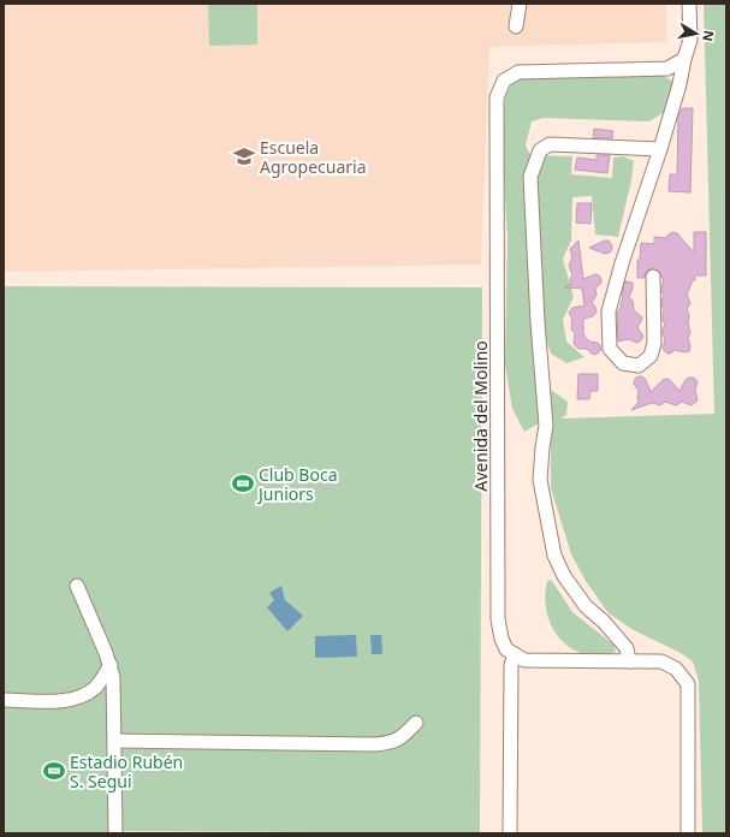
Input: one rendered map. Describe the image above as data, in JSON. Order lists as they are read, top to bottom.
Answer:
{
  "streets": {
    "street": ["Avenida del Molino"]
  },
  "places": {
    "school or university": ["Escuela Agropecuaria"],
    "sports": ["Club Boca Juniors", "Estadio Rubén S. Segui"]
  },
  "north": "right"
}
